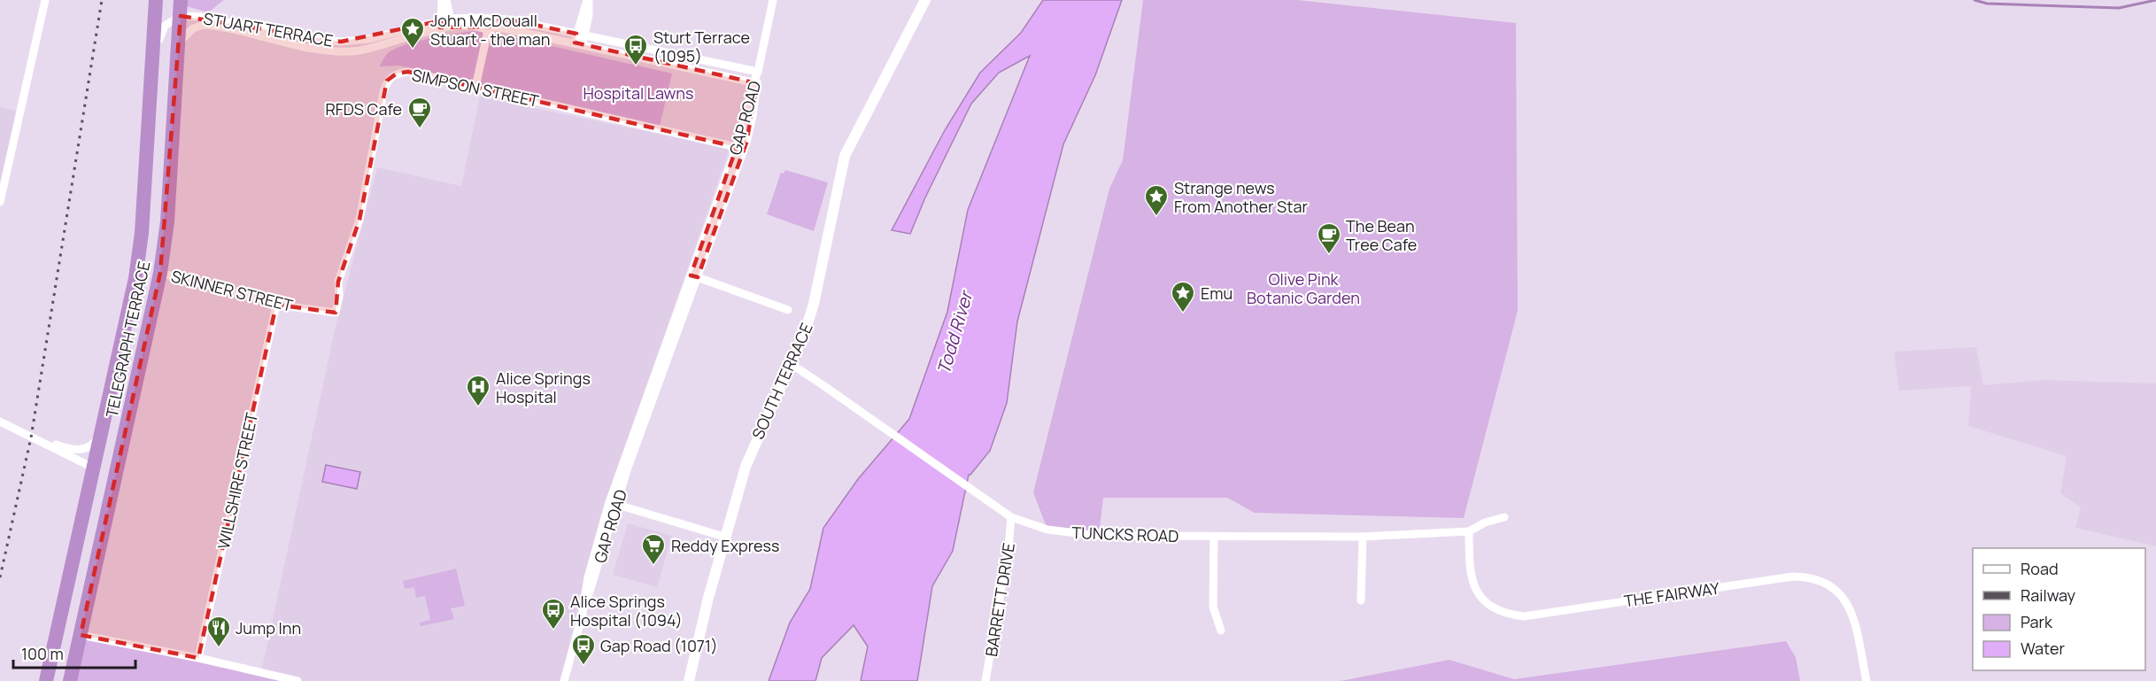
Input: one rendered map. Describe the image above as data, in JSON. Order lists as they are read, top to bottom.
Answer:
{
  "streets": {
    "highway": ["TELEGRAPH TERRACE"],
    "street": [
      "STUART TERRACE",
      "SIMPSON STREET",
      "GAP ROAD",
      "SKINNER STREET",
      "SOUTH TERRACE",
      "WILLSHIRE STREET",
      "TUNCKS ROAD",
      "THE FAIRWAY",
      "BARRETT DRIVE"
    ]
  },
  "crossings": [
    ["STUART TERRACE", "GAP ROAD"],
    ["STUART TERRACE", "TELEGRAPH TERRACE"],
    ["SIMPSON STREET", "GAP ROAD"],
    ["SIMPSON STREET", "SKINNER STREET"],
    ["SKINNER STREET", "TELEGRAPH TERRACE"],
    ["SKINNER STREET", "WILLSHIRE STREET"],
    ["SOUTH TERRACE", "TUNCKS ROAD"],
    ["TUNCKS ROAD", "THE FAIRWAY"],
    ["TUNCKS ROAD", "BARRETT DRIVE"]
  ],
  "water": ["Todd River"],
  "parks": ["Hospital Lawns", "Olive Pink Botanic Garden"],
  "places": {
    "place": ["John McDouall Stuart - the man", "Strange news From Another Star", "Emu"],
    "bus stop": ["Sturt Terrace (1095)", "Alice Springs Hospital (1094)", "Gap Road (1071)"],
    "cafe": ["RFDS Cafe", "The Bean Tree Cafe"],
    "hospital": ["Alice Springs Hospital"],
    "supermarket": ["Reddy Express"],
    "restaurant": ["Jump Inn"]
  },
  "legend": [
    "Road",
    "Railway",
    "Park",
    "Water"
  ],
  "scale_bar": "100 m"
}
